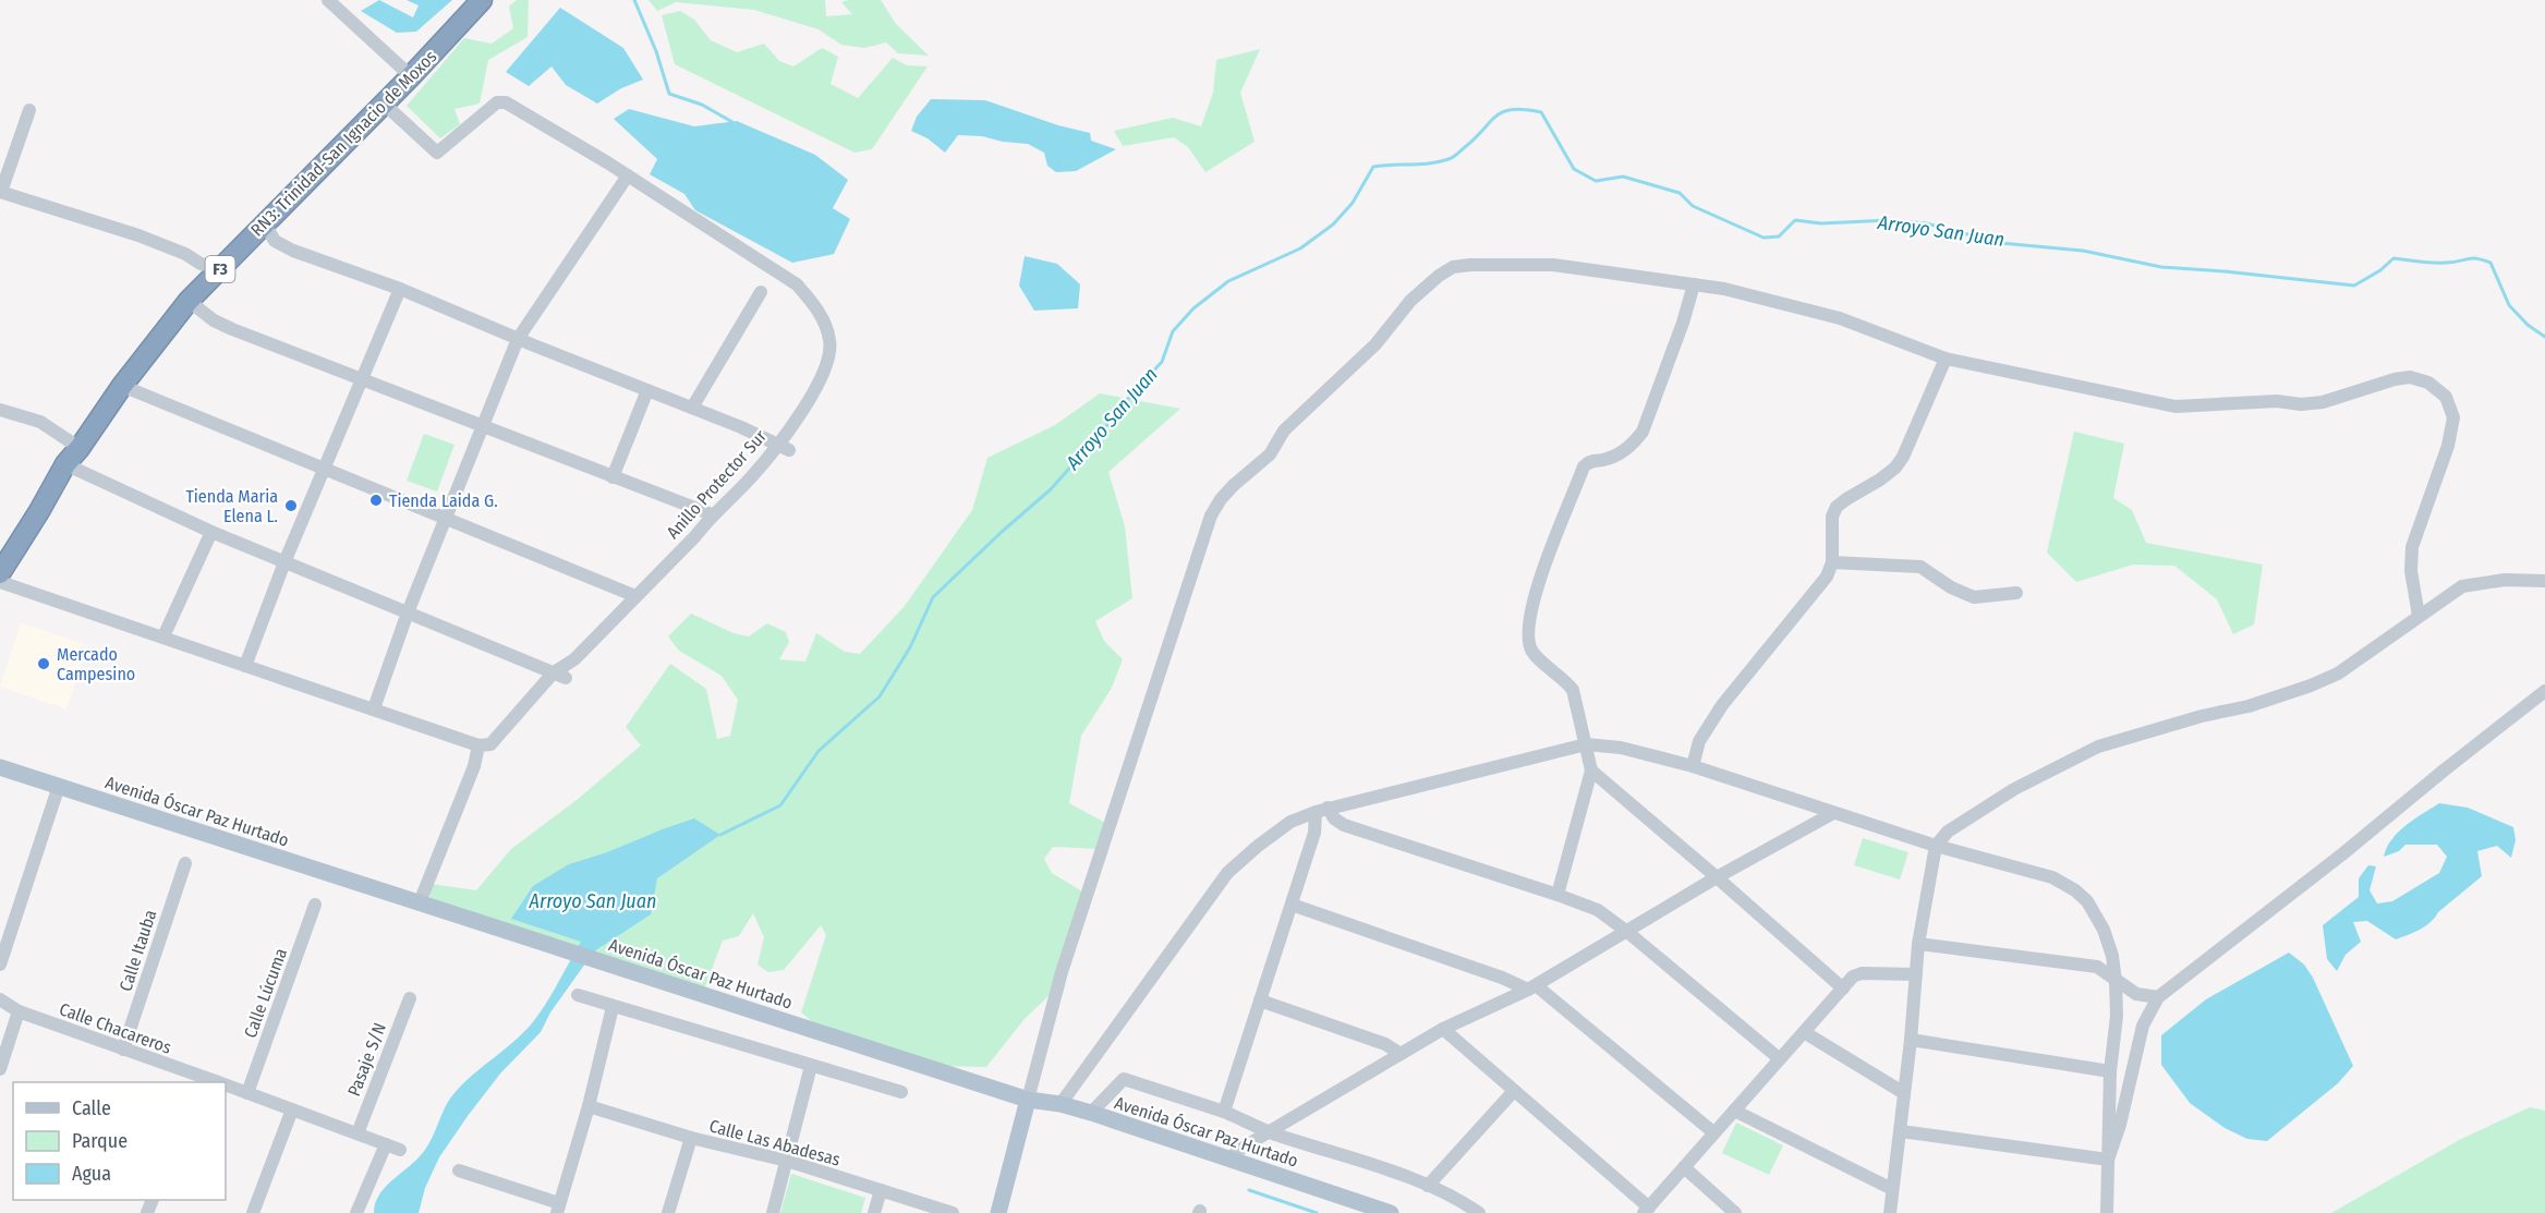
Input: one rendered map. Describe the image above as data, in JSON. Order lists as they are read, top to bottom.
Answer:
{
  "streets": {
    "highway": ["RN3: Trinidad-San Ignacio de Moxos", "F3"],
    "main road": ["Avenida Óscar Paz Hurtado"],
    "street": [
      "Anillo Protector Sur",
      "Calle Itauba",
      "Calle Lúcuma",
      "Calle Chacareros",
      "Pasaje S/N",
      "Calle Las Abadesas"
    ]
  },
  "crossings": [
    ["RN3: Trinidad-San Ignacio de Moxos", "Anillo Protector Sur"],
    ["Calle Itauba", "Calle Chacareros"],
    ["Calle Lúcuma", "Calle Chacareros"],
    ["Calle Chacareros", "Pasaje S/N"]
  ],
  "water": ["Arroyo San Juan"],
  "places": ["Tienda Laida G.", "Tienda Maria Elena L.", "Mercado Campesino"],
  "legend": ["Calle", "Parque", "Agua"]
}
